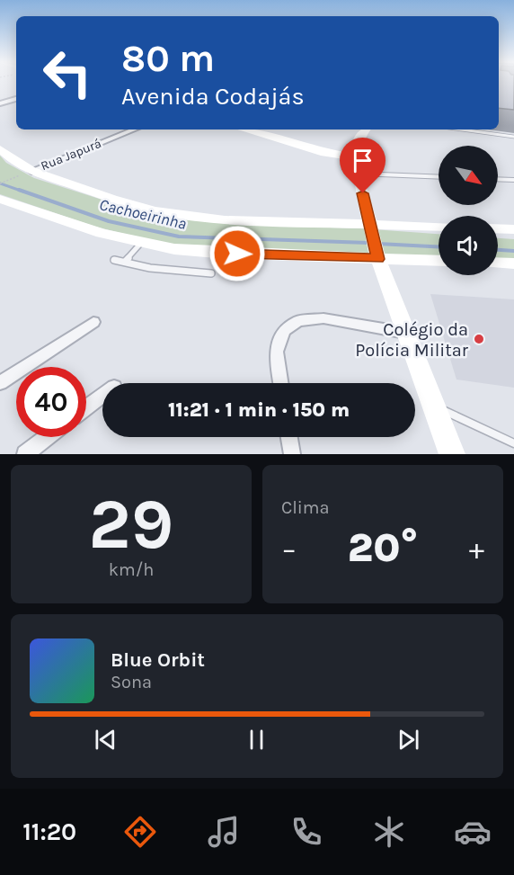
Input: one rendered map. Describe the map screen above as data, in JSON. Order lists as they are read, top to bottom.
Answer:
{
  "streets": {
    "street": ["Rua Japurá"]
  },
  "water": ["Cachoeirinha"],
  "places": ["Colégio da Polícia Militar"],
  "north": "bottom right",
  "page": {
    "turn": ["80 m", "Avenida Codajás"],
    "limit": "40",
    "trip": "11:21 · 1 min · 150 m",
    "tile": [
      ["29", "km/h"],
      "Clima"
    ],
    "heat": ["−", "20°", "+"],
    "song": ["Blue Orbit", "Sona"],
    "tabs": "11:20"
  }
}
